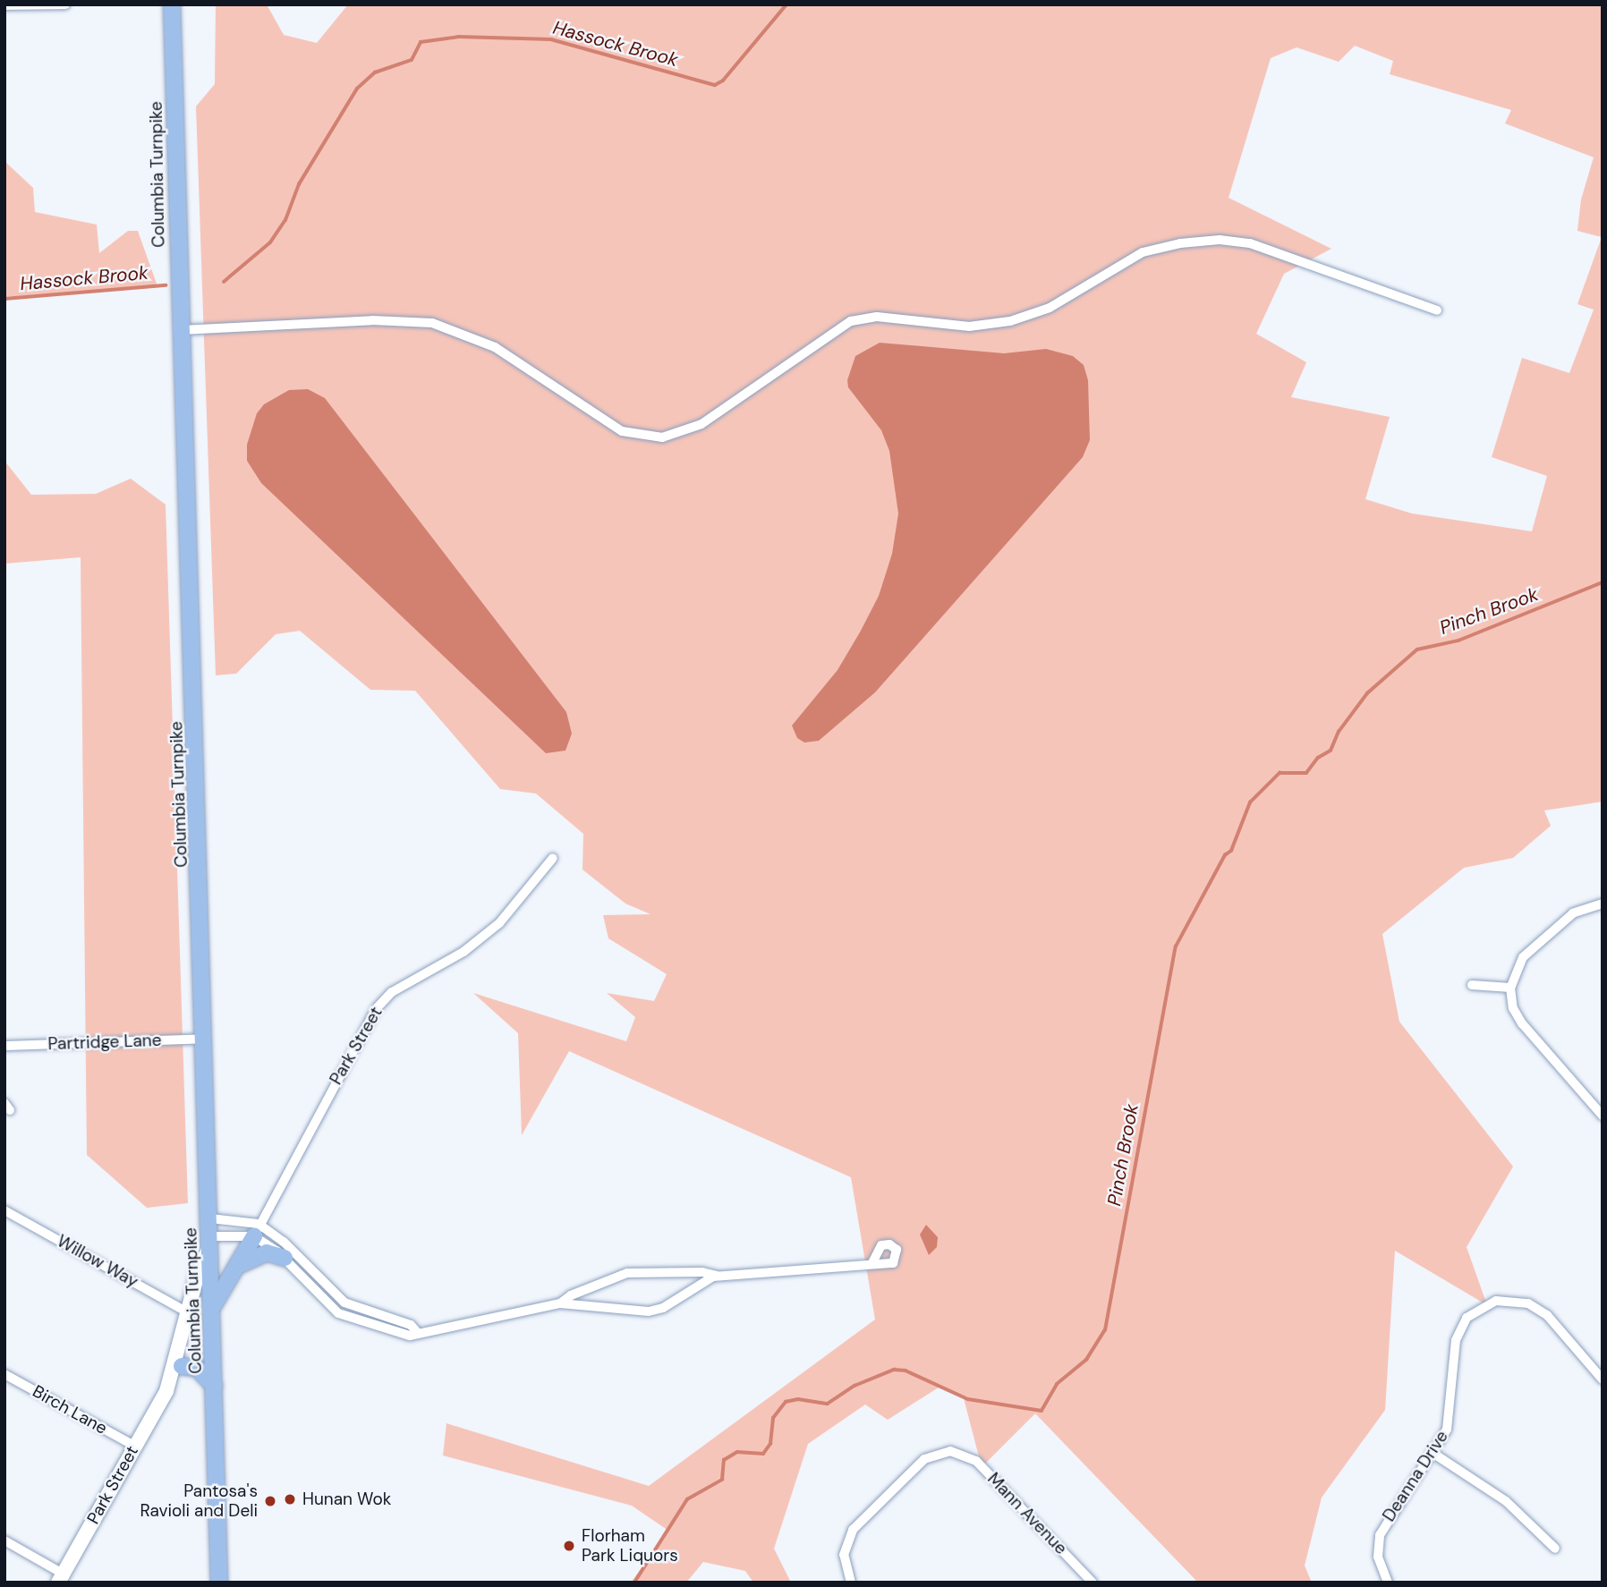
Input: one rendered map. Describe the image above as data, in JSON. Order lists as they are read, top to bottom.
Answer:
{
  "streets": {
    "main road": ["Columbia Turnpike", "Park Street"],
    "street": [
      "Partridge Lane",
      "Willow Way",
      "Birch Lane",
      "Deanna Drive",
      "Mann Avenue"
    ]
  },
  "crossings": [
    ["Columbia Turnpike", "Partridge Lane"],
    ["Columbia Turnpike", "Park Street"],
    ["Park Street", "Willow Way"],
    ["Park Street", "Birch Lane"]
  ],
  "water": ["Hassock Brook", "Pinch Brook"],
  "places": ["Hunan Wok", "Pantosa's Ravioli and Deli", "Florham Park Liquors"]
}
